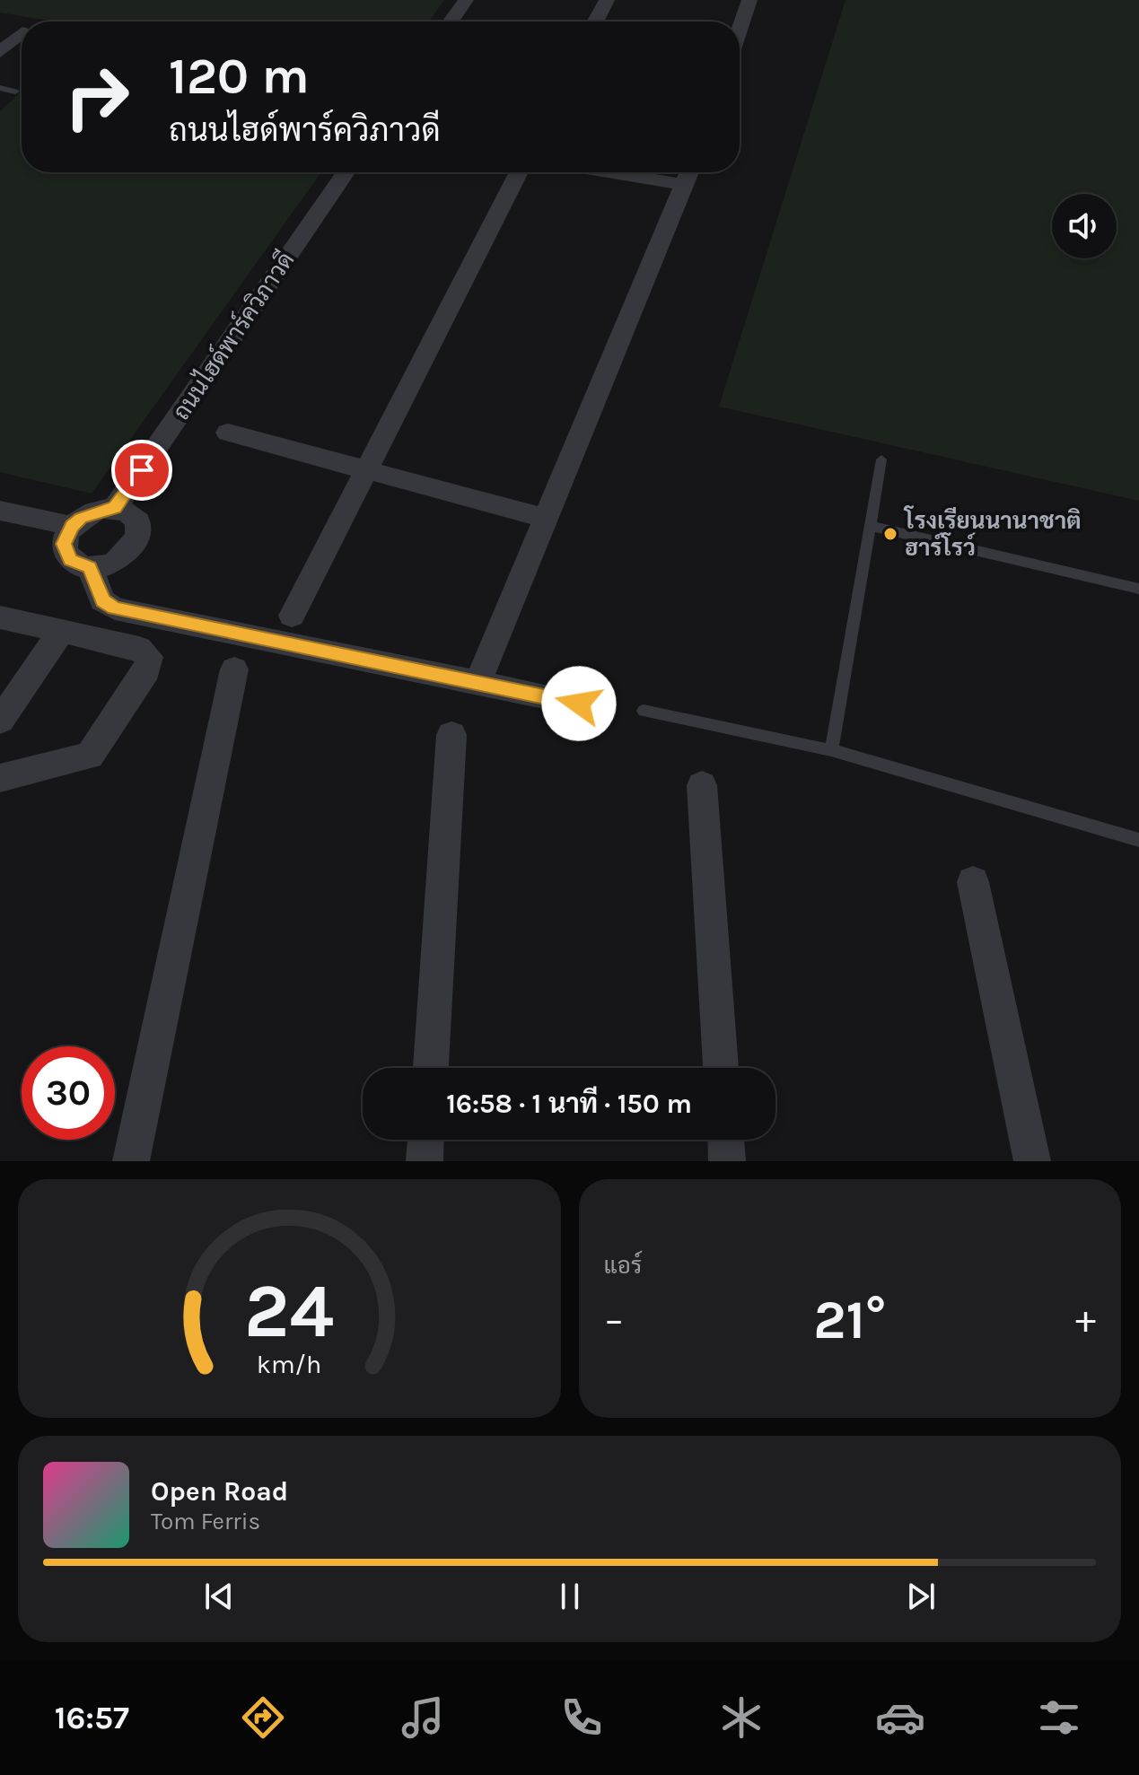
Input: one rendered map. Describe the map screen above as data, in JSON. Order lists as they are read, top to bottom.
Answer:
{
  "streets": {
    "street": ["ถนนไฮด์พาร์ควิภาวดี"]
  },
  "places": ["โรงเรียนนานาชาติ ฮาร์โรว์"],
  "page": {
    "turn": ["120 m", "ถนนไฮด์พาร์ควิภาวดี"],
    "limit": "30",
    "trip": "16:58 · 1 นาที · 150 m",
    "tile": "แอร์",
    "heat": ["−", "21°", "+"],
    "song": ["Open Road", "Tom Ferris"],
    "tabs": "16:57",
    "gauge": ["24", "km/h"]
  }
}
